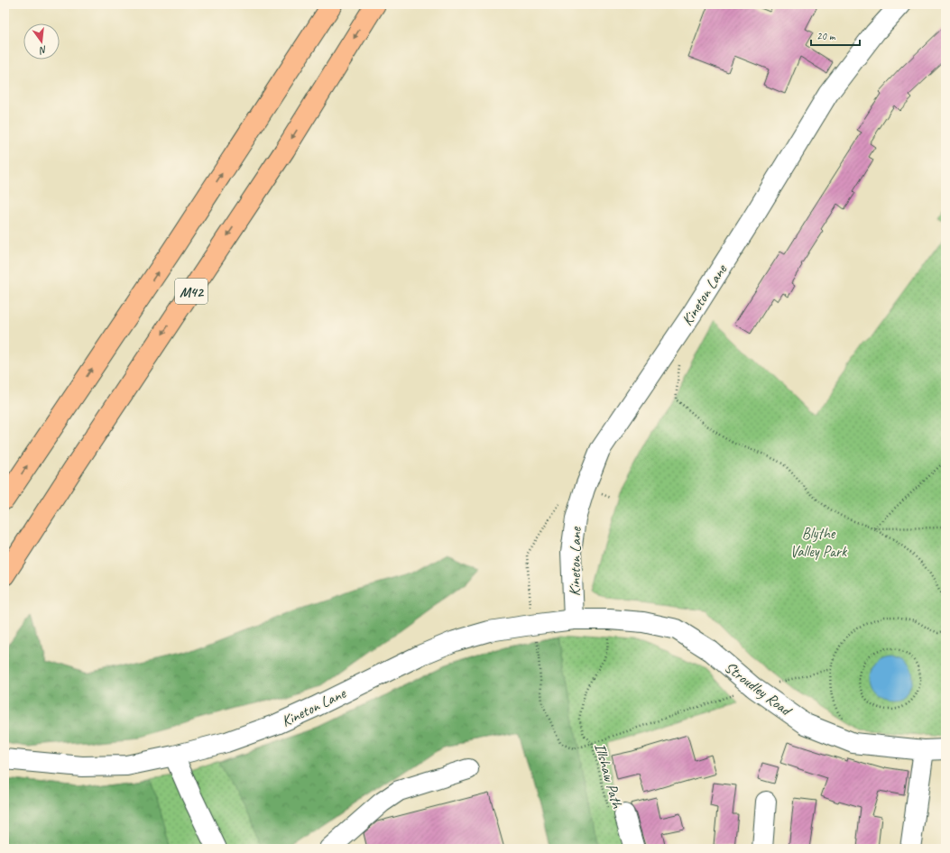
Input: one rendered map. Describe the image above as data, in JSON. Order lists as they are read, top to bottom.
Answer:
{
  "streets": {
    "highway": ["M42"],
    "street": ["Kineton Lane", "Stroudley Road"],
    "path": ["Illshaw Path"]
  },
  "crossings": [
    ["Kineton Lane", "Stroudley Road"]
  ],
  "parks": ["Blythe Valley Park"],
  "scale_bar": "20 m",
  "north": "bottom"
}
